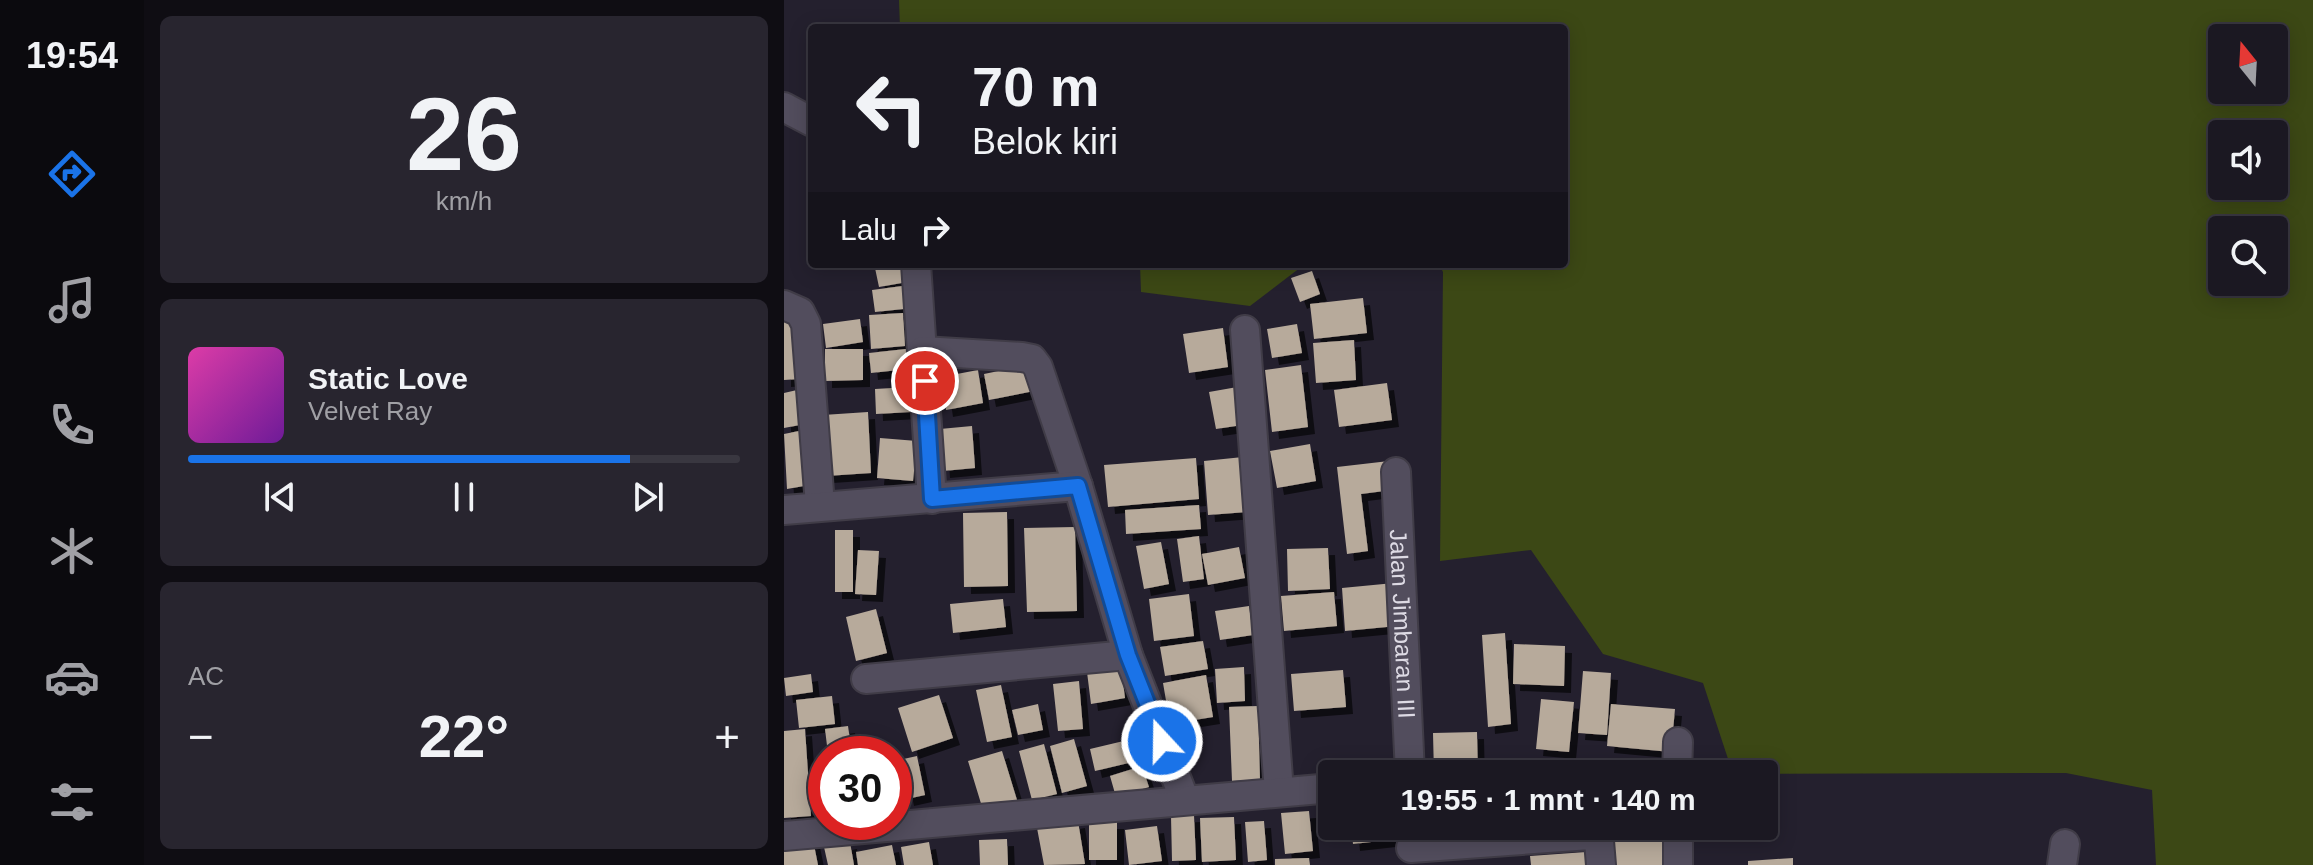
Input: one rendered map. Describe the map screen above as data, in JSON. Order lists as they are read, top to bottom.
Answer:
{
  "streets": {
    "street": ["Jalan Jimbaran III"]
  },
  "north": "top",
  "page": {
    "tabs": "19:54",
    "tile": [
      ["26", "km/h"],
      "AC"
    ],
    "turn": ["70 m", "Belok kiri"],
    "then": "Lalu",
    "song": ["Static Love", "Velvet Ray"],
    "heat": ["−", "22°", "+"],
    "limit": "30",
    "trip": "19:55 · 1 mnt · 140 m"
  }
}
